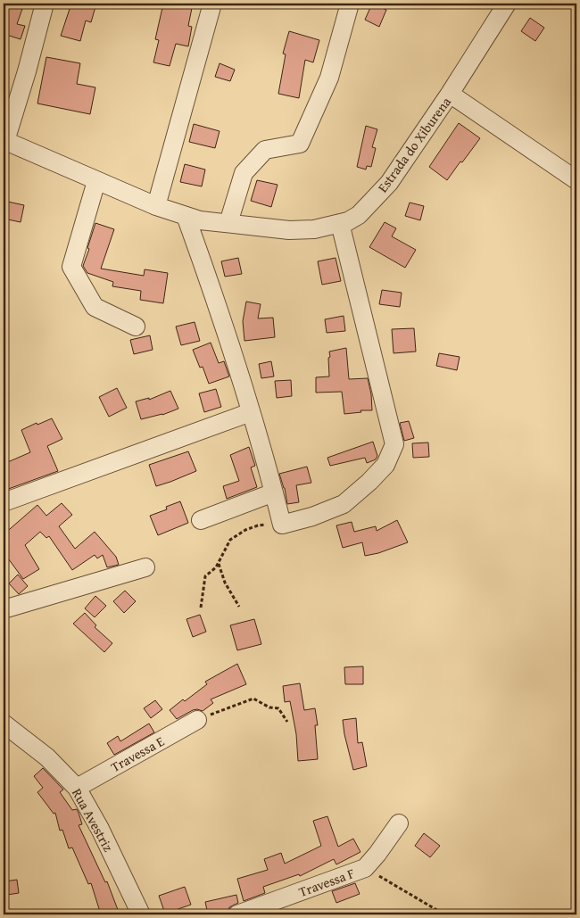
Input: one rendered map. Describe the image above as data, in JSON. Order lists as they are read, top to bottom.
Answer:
{
  "streets": {
    "street": [
      "Estrada do Xiburena",
      "Travessa E",
      "Rua Avestriz",
      "Travessa F"
    ]
  },
  "crossings": [
    ["Travessa E", "Rua Avestriz"]
  ]
}
